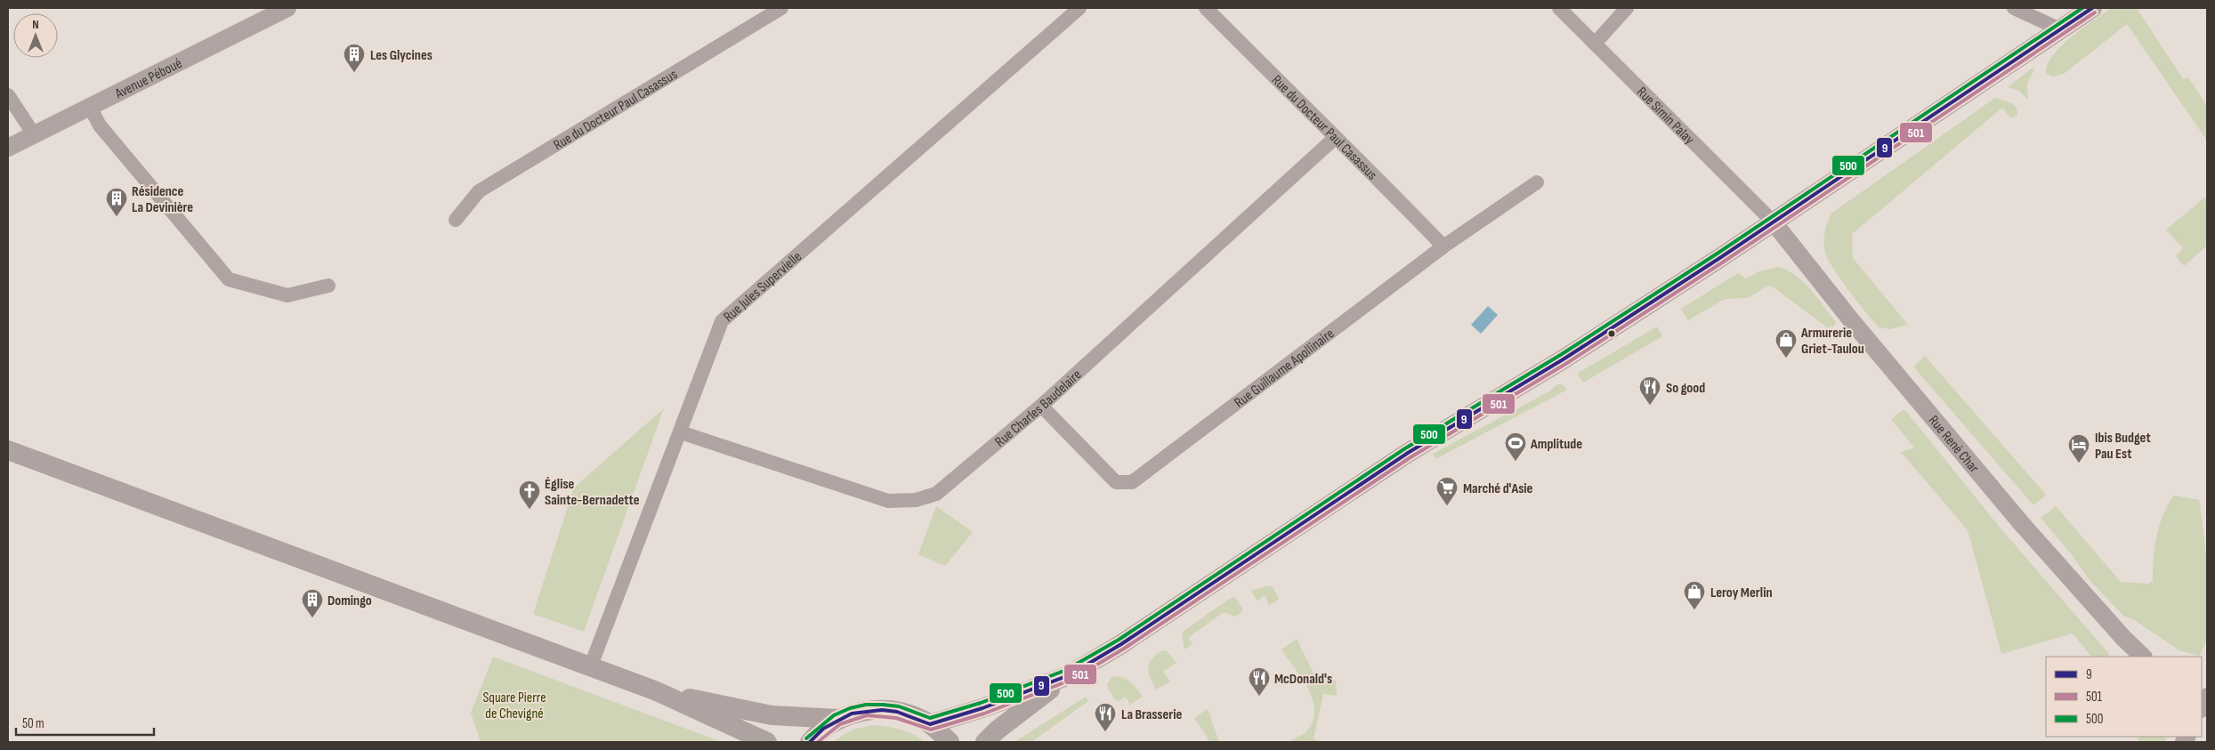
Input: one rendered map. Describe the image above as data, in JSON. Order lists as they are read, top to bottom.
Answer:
{
  "streets": {
    "street": [
      "Avenue Péboué",
      "Rue du Docteur Paul Casassus",
      "Rue Simin Palay",
      "Rue Jules Supervielle",
      "Rue Guillaume Apollinaire",
      "Rue Charles Baudelaire",
      "Rue René Char"
    ]
  },
  "crossings": [
    ["Rue du Docteur Paul Casassus", "Rue Guillaume Apollinaire"],
    ["Rue du Docteur Paul Casassus", "Rue Charles Baudelaire"],
    ["Rue Simin Palay", "Rue René Char"],
    ["Rue Jules Supervielle", "Rue Charles Baudelaire"],
    ["Rue Guillaume Apollinaire", "Rue Charles Baudelaire"]
  ],
  "parks": ["Square Pierre de Chevigné"],
  "places": {
    "building": ["Les Glycines", "Résidence La Devinière", "Domingo"],
    "shop": ["Armurerie Griet-Taulou", "Leroy Merlin"],
    "restaurant": ["So good", "McDonald's", "La Brasserie"],
    "sports": ["Amplitude"],
    "hotel": ["Ibis Budget Pau Est"],
    "supermarket": ["Marché d'Asie"],
    "church": ["Église Sainte-Bernadette"]
  },
  "lines": ["transit line 9", "transit line 500", "transit line 501"],
  "legend": ["9", "501", "500"],
  "scale_bar": "50 m",
  "north": "top"
}
